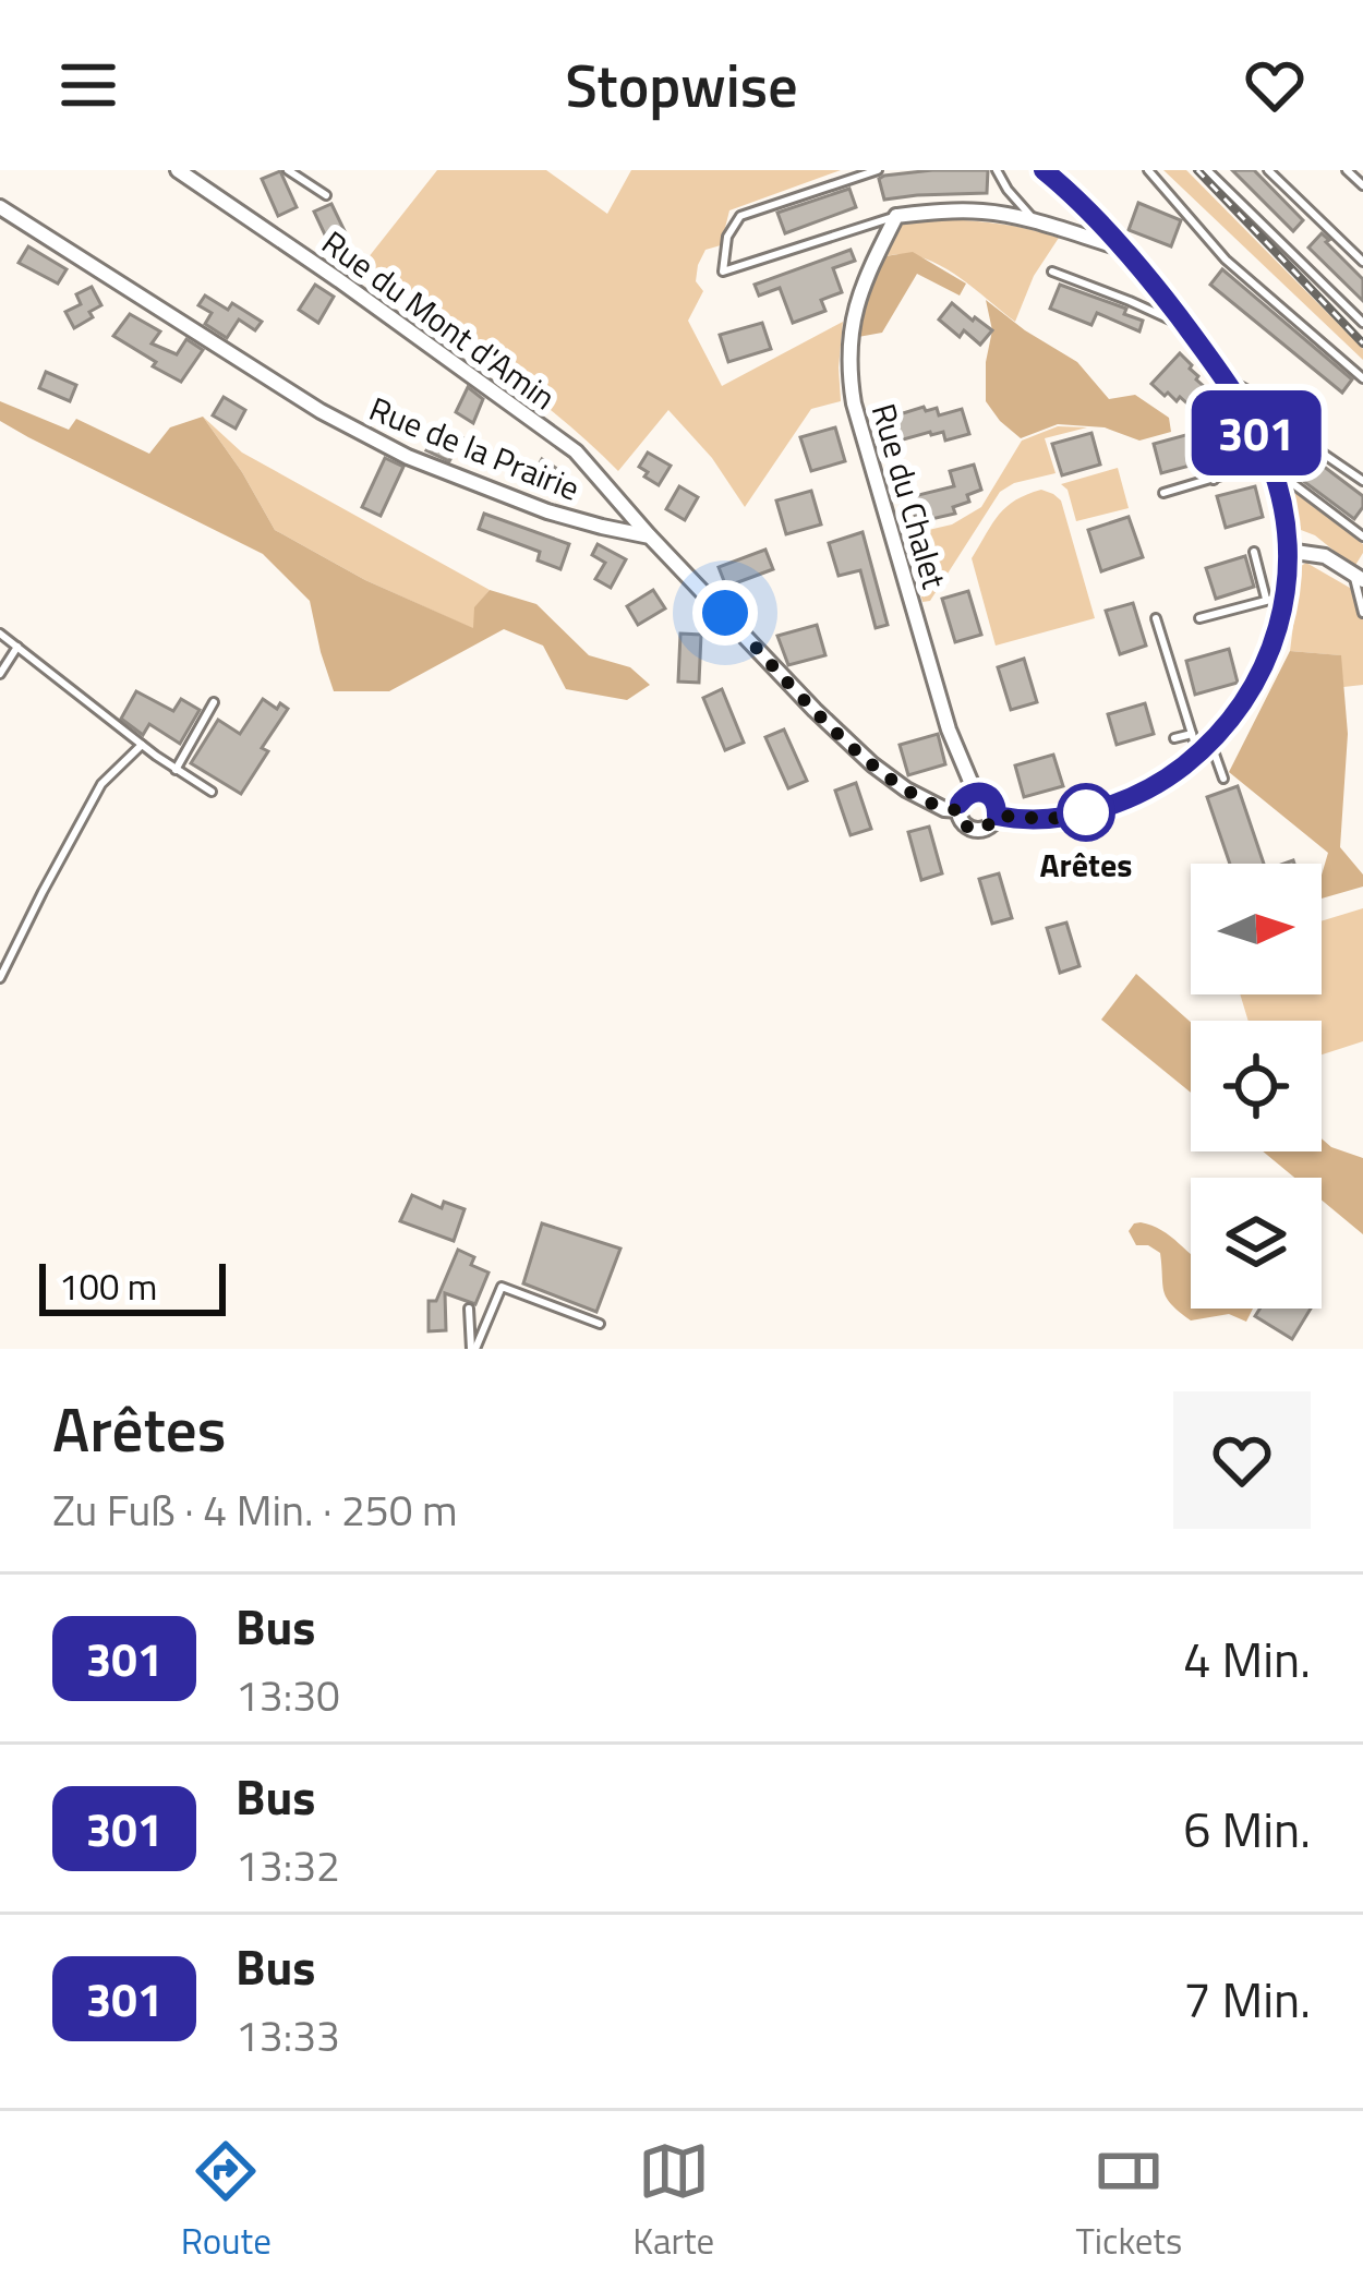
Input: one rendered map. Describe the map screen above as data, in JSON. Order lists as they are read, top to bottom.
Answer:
{
  "streets": {
    "street": ["Rue du Mont d'Amin", "Rue de la Prairie", "Rue du Chalet"]
  },
  "crossings": [
    ["Rue du Mont d'Amin", "Rue de la Prairie"]
  ],
  "places": ["Arêtes"],
  "lines": ["bus line 301"],
  "scale_bar": "100 m",
  "north": "right",
  "page": {
    "header": "Stopwise",
    "on_map": "301",
    "scale": "100 m",
    "heading": ["Arêtes", "Zu Fuß · 4 Min. · 250 m"],
    "list": [
      {
        "mark": "301",
        "name": "Bus",
        "note": "13:30",
        "value": "4 Min."
      },
      {
        "mark": "301",
        "name": "Bus",
        "note": "13:32",
        "value": "6 Min."
      },
      {
        "mark": "301",
        "name": "Bus",
        "note": "13:33",
        "value": "7 Min."
      }
    ],
    "tabs": ["Route", "Karte", "Tickets"]
  }
}
